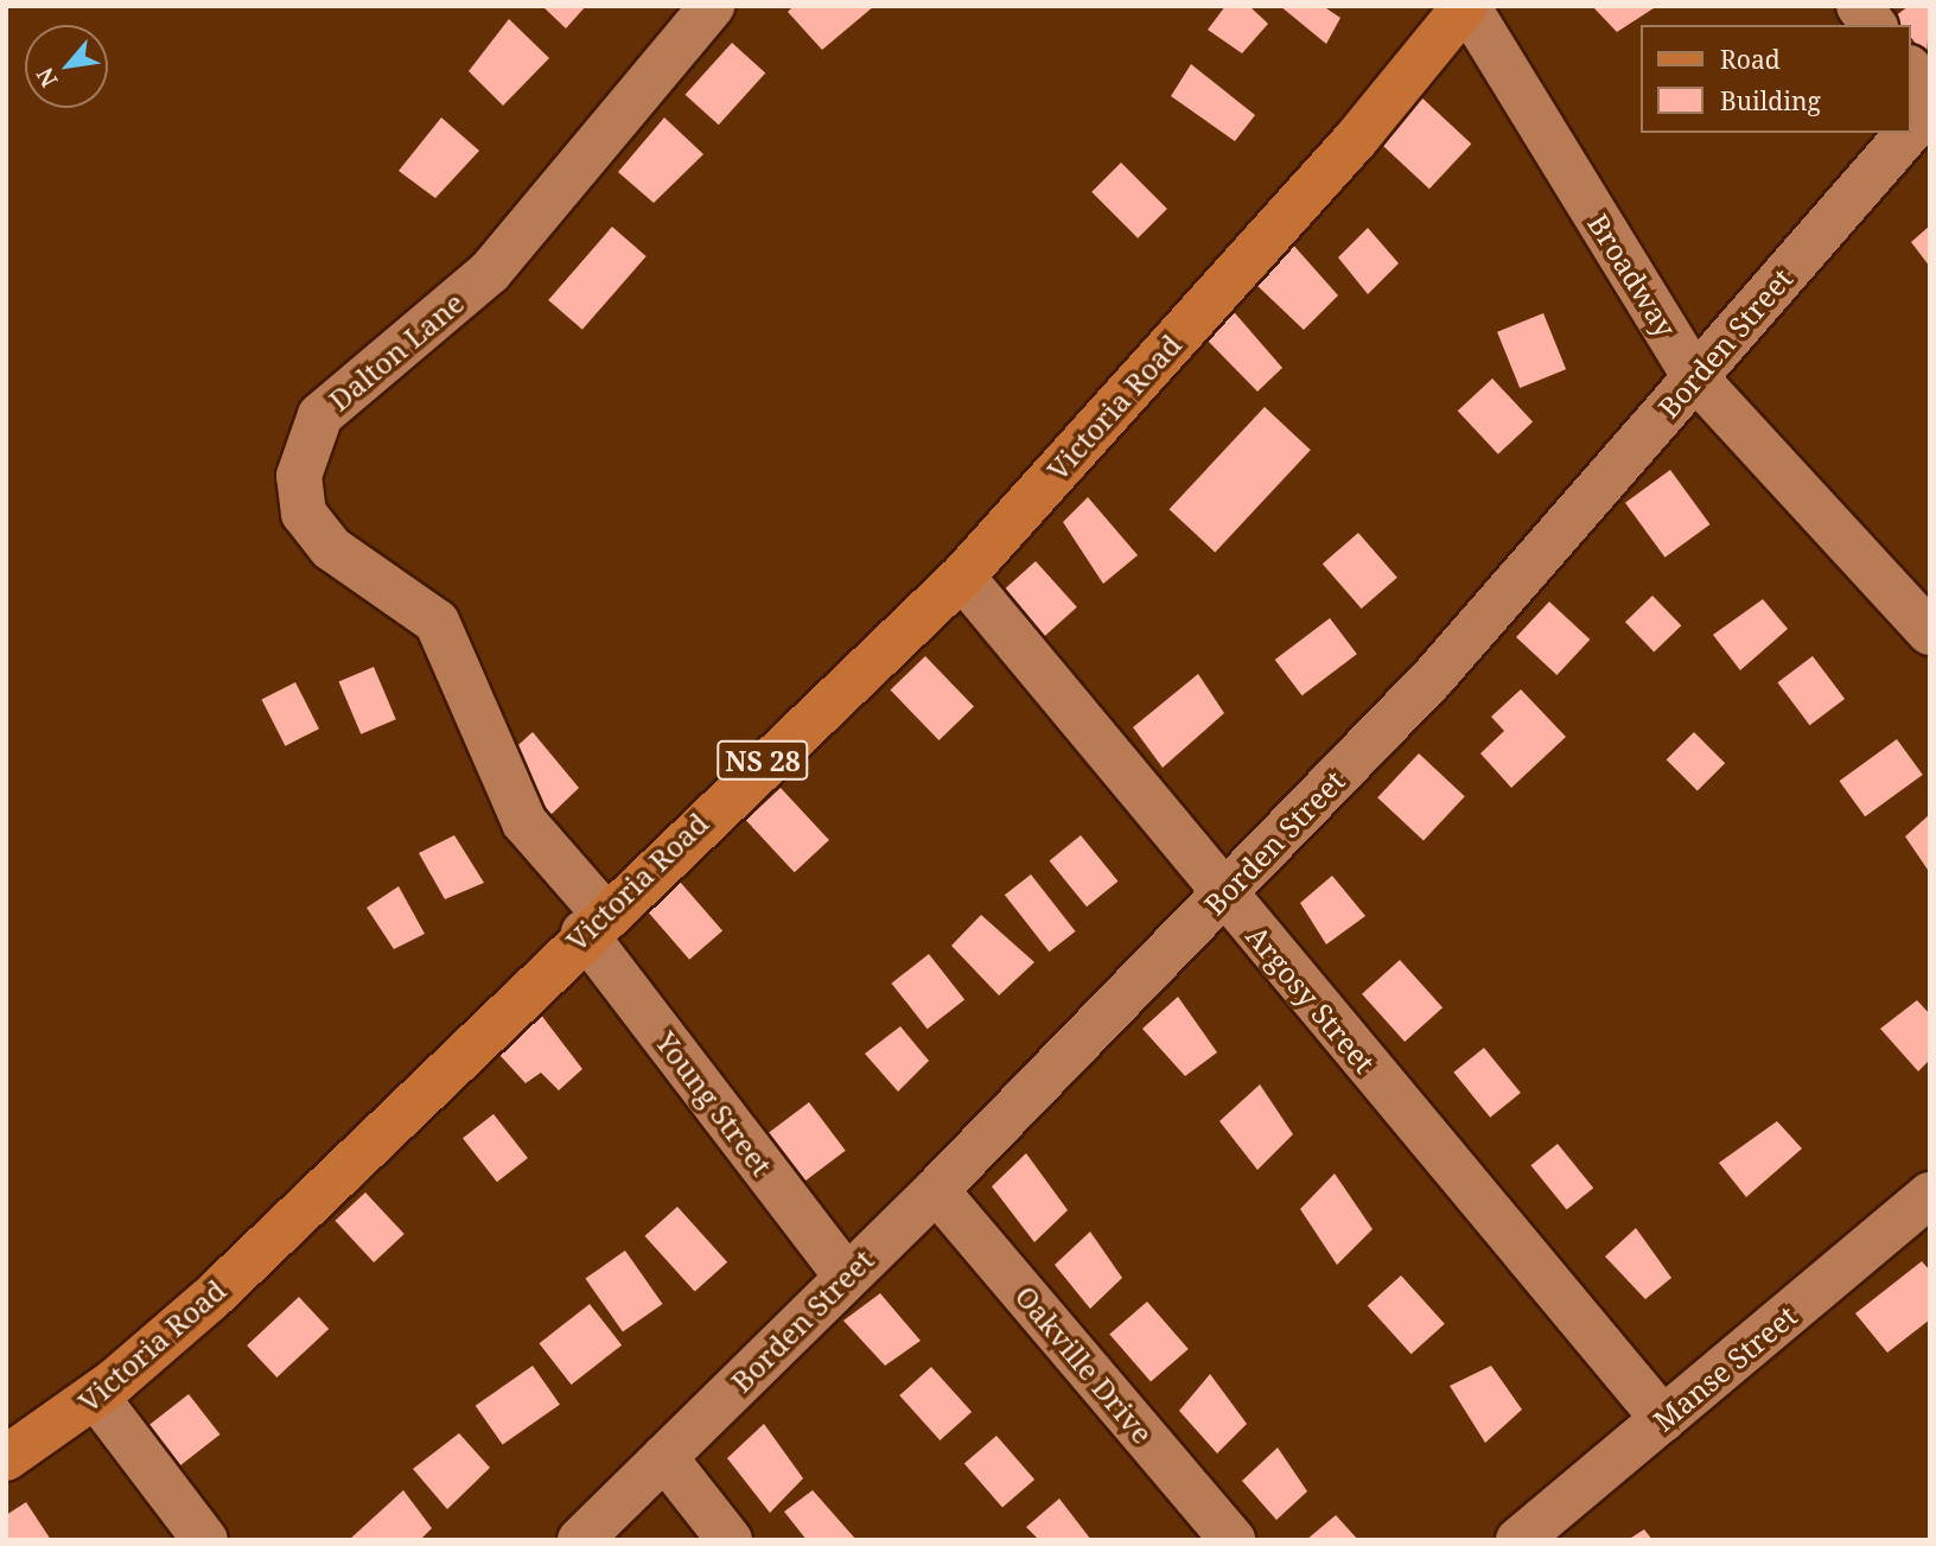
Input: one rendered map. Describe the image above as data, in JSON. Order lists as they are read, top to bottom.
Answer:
{
  "streets": {
    "main road": ["Victoria Road", "NS 28"],
    "street": [
      "Broadway",
      "Borden Street",
      "Dalton Lane",
      "Argosy Street",
      "Young Street",
      "Oakville Drive",
      "Manse Street"
    ]
  },
  "crossings": [
    ["Broadway", "Borden Street"],
    ["Broadway", "Victoria Road"],
    ["Borden Street", "Argosy Street"],
    ["Borden Street", "Young Street"],
    ["Borden Street", "Oakville Drive"],
    ["Dalton Lane", "Victoria Road"],
    ["Dalton Lane", "Young Street"],
    ["Victoria Road", "Argosy Street"],
    ["Victoria Road", "Young Street"],
    ["Argosy Street", "Manse Street"]
  ],
  "legend": ["Road", "Building"],
  "north": "bottom left"
}
